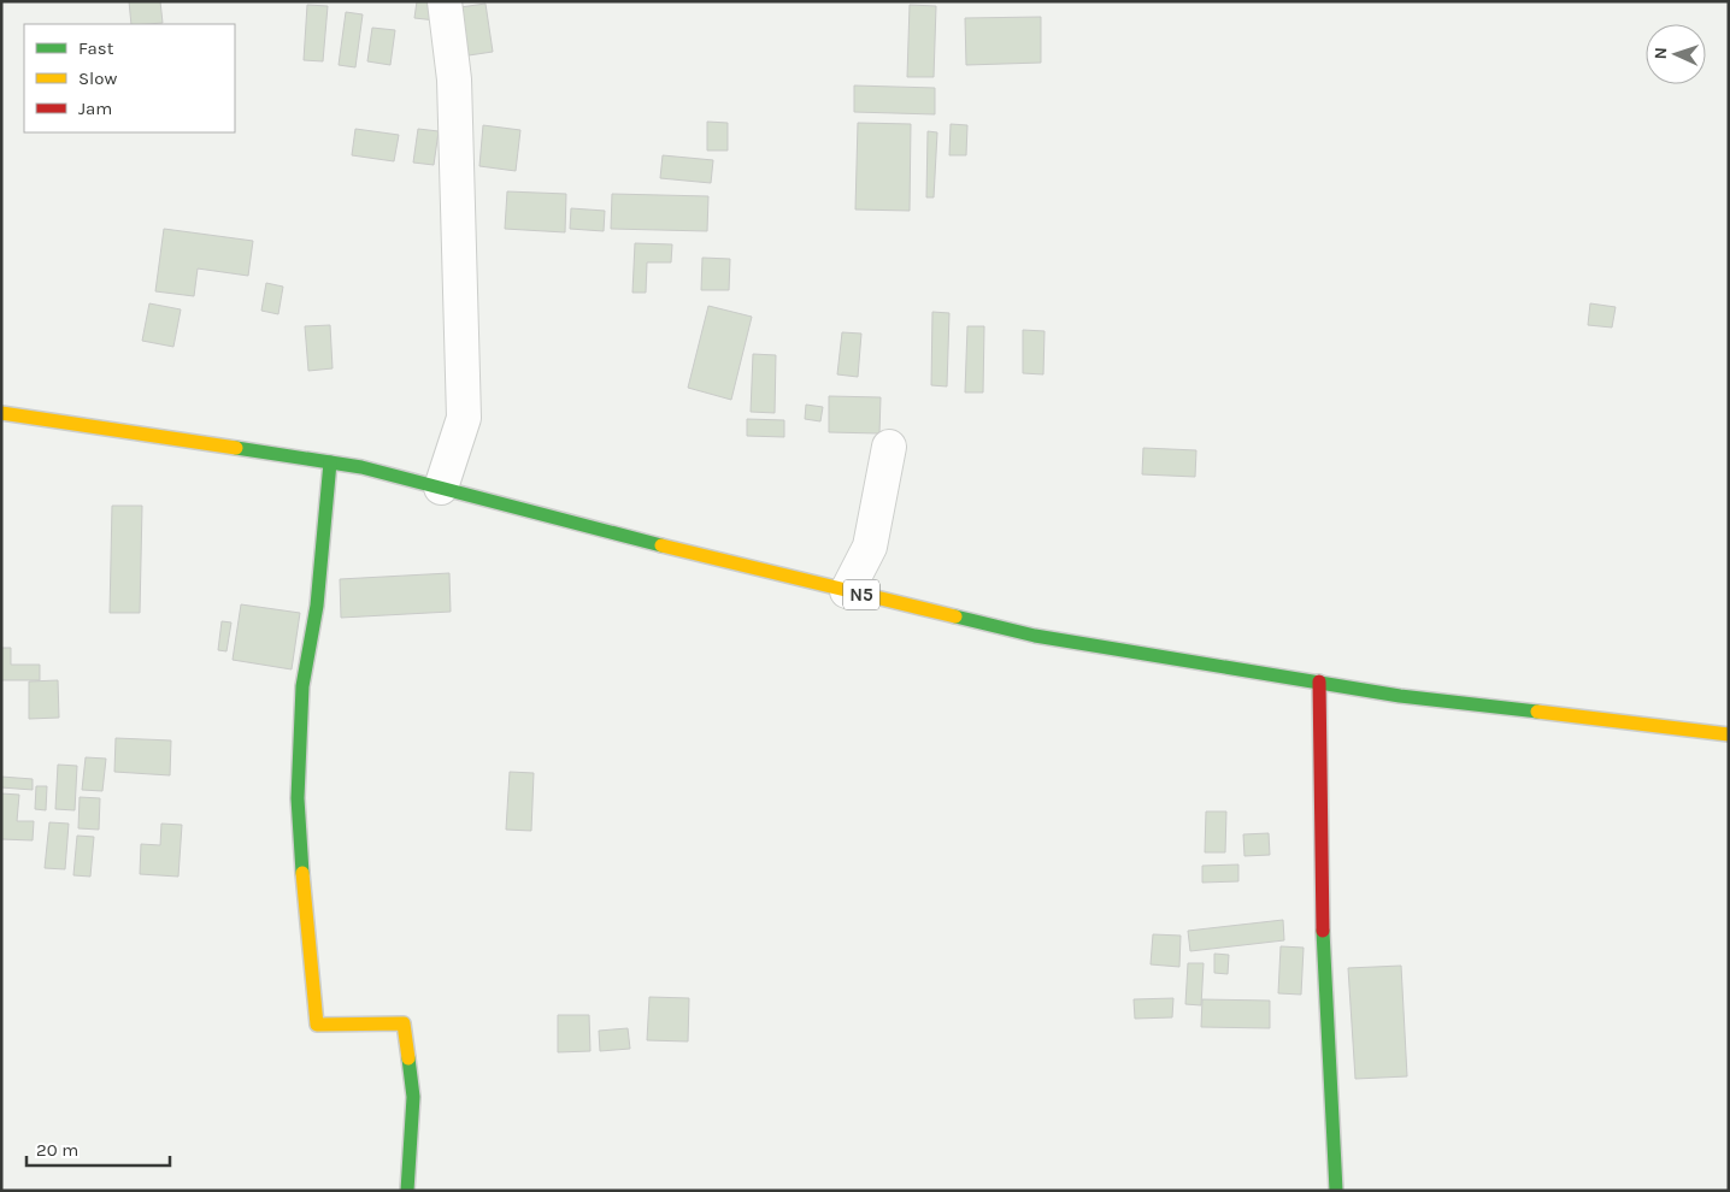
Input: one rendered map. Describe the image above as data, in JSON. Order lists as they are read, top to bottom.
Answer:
{
  "streets": {
    "main road": ["N5"]
  },
  "legend": ["Fast", "Slow", "Jam"],
  "scale_bar": "20 m",
  "north": "left"
}
